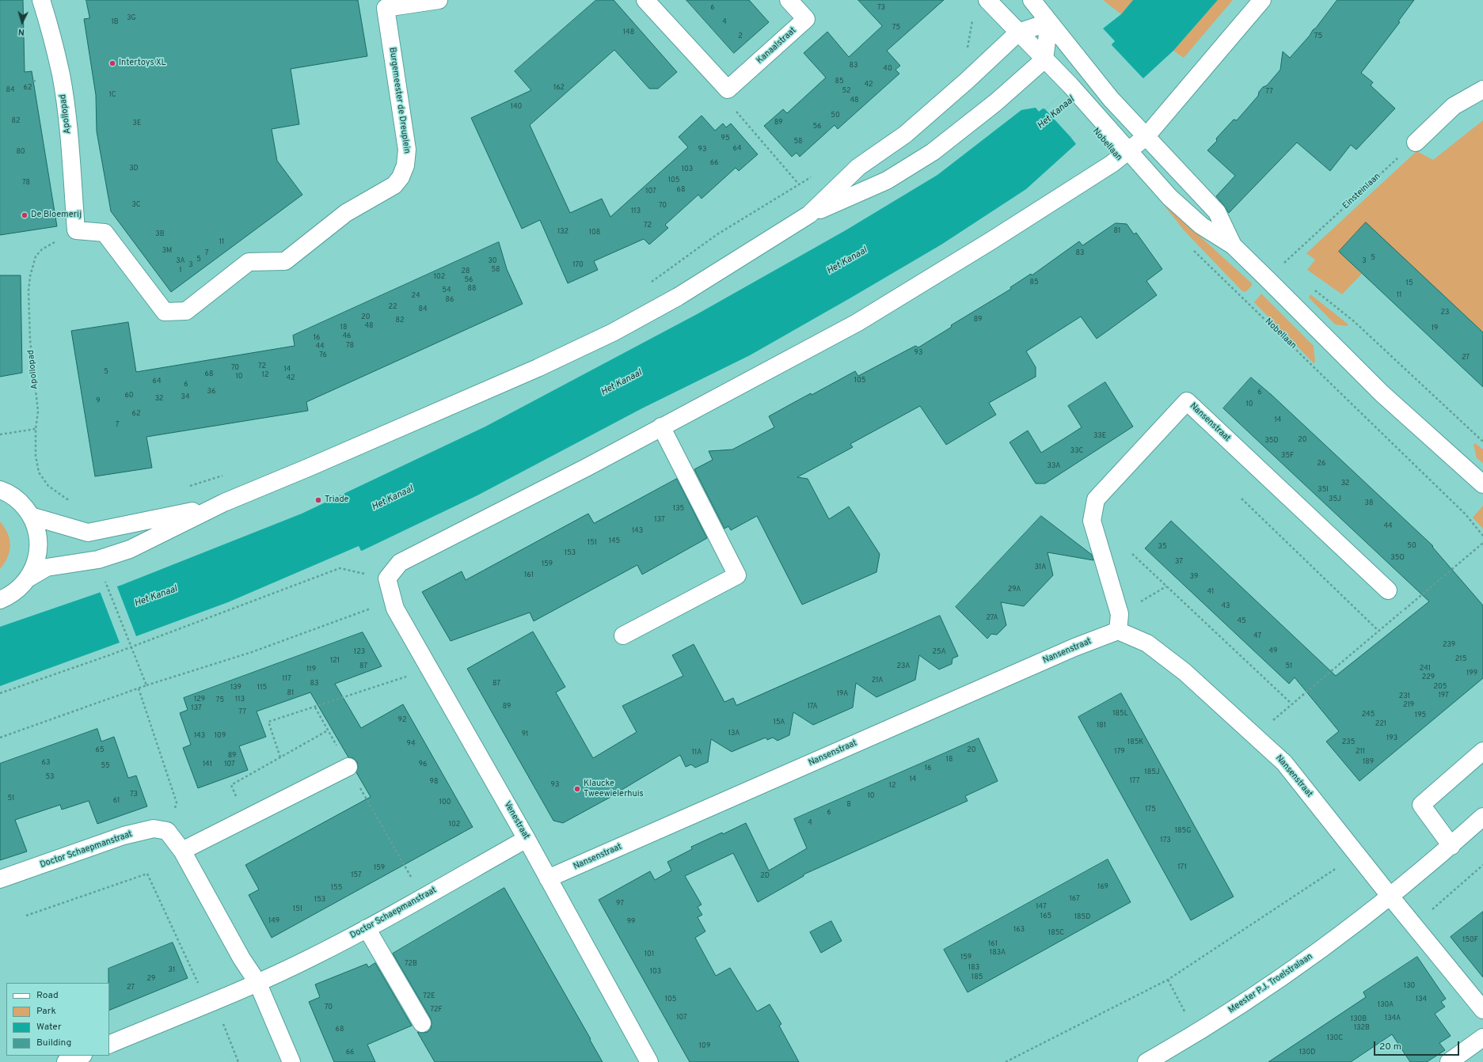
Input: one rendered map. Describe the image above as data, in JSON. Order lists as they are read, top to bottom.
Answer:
{
  "streets": {
    "street": [
      "Kanaalstraat",
      "Burgemeester de Dreuplein",
      "Apollopad",
      "Nobellaan",
      "Nansenstraat",
      "Venestraat",
      "Doctor Schaepmanstraat",
      "Meester P.J. Troelstralaan"
    ],
    "path": ["Einsteinlaan"]
  },
  "crossings": [
    ["Burgemeester de Dreuplein", "Apollopad"],
    ["Nobellaan", "Einsteinlaan"],
    ["Nansenstraat", "Venestraat"],
    ["Nansenstraat", "Meester P.J. Troelstralaan"],
    ["Venestraat", "Doctor Schaepmanstraat"]
  ],
  "water": ["Het Kanaal"],
  "places": [
    "Intertoys XL",
    "De Bloemerij",
    "Triade",
    "Klaucke Tweewielerhuis"
  ],
  "house_numbers": [
    "6",
    "73",
    "3G",
    "1B",
    "4",
    "75",
    "148",
    "2",
    "75",
    "83",
    "40",
    "85",
    "42",
    "62",
    "162",
    "84",
    "52",
    "77",
    "1C",
    "48",
    "140",
    "50",
    "82",
    "89",
    "3E",
    "56",
    "95",
    "58",
    "64",
    "93",
    "80",
    "66",
    "3D",
    "103",
    "105",
    "78",
    "68",
    "107",
    "3C",
    "70",
    "113",
    "72",
    "81",
    "132",
    "108",
    "3B",
    "11",
    "3M",
    "7",
    "83",
    "5",
    "5",
    "3A",
    "30",
    "3",
    "3",
    "170",
    "58",
    "1",
    "28",
    "102",
    "56",
    "85",
    "15",
    "88",
    "54",
    "11",
    "24",
    "86",
    "22",
    "84",
    "23",
    "20",
    "89",
    "82",
    "48",
    "18",
    "19",
    "46",
    "16",
    "78",
    "44",
    "93",
    "76",
    "27",
    "72",
    "70",
    "14",
    "5",
    "68",
    "12",
    "10",
    "42",
    "105",
    "64",
    "6",
    "36",
    "6",
    "60",
    "34",
    "32",
    "9",
    "10",
    "62",
    "14",
    "7",
    "33E",
    "20",
    "35D",
    "33C",
    "35F",
    "26",
    "33A",
    "32",
    "35I",
    "35J",
    "38",
    "135",
    "137",
    "44",
    "143",
    "145",
    "151",
    "50",
    "35",
    "153",
    "35O",
    "37",
    "159",
    "31A",
    "161",
    "39",
    "29A",
    "41",
    "43",
    "27A",
    "45",
    "47",
    "239",
    "49",
    "123",
    "25A",
    "215",
    "121",
    "87",
    "23A",
    "51",
    "241",
    "119",
    "199",
    "229",
    "117",
    "21A",
    "83",
    "87",
    "205",
    "139",
    "115",
    "81",
    "19A",
    "197",
    "231",
    "129",
    "113",
    "75",
    "219",
    "89",
    "17A",
    "137",
    "77",
    "185L",
    "245",
    "195",
    "92",
    "15A",
    "221",
    "181",
    "13A",
    "91",
    "143",
    "109",
    "193",
    "185K",
    "235",
    "94",
    "65",
    "20",
    "179",
    "211",
    "11A",
    "89",
    "18",
    "189",
    "63",
    "141",
    "107",
    "96",
    "55",
    "16",
    "185J",
    "53",
    "14",
    "177",
    "98",
    "93",
    "12",
    "73",
    "10",
    "51",
    "61",
    "100",
    "8",
    "175",
    "6",
    "4",
    "102",
    "185G",
    "173",
    "171",
    "159",
    "157",
    "2D",
    "169",
    "155",
    "167",
    "153",
    "97",
    "147",
    "151",
    "165",
    "185D",
    "149",
    "99",
    "163",
    "185C",
    "150F",
    "161",
    "183A",
    "101",
    "159",
    "72B",
    "183",
    "31",
    "103",
    "185",
    "29",
    "130",
    "27",
    "72E",
    "105",
    "134",
    "130A",
    "70",
    "72F",
    "107",
    "134A",
    "130B",
    "132B",
    "68",
    "130C",
    "109",
    "66",
    "130D"
  ],
  "legend": [
    "Road",
    "Park",
    "Water",
    "Building"
  ],
  "scale_bar": "20 m",
  "north": "bottom"
}
